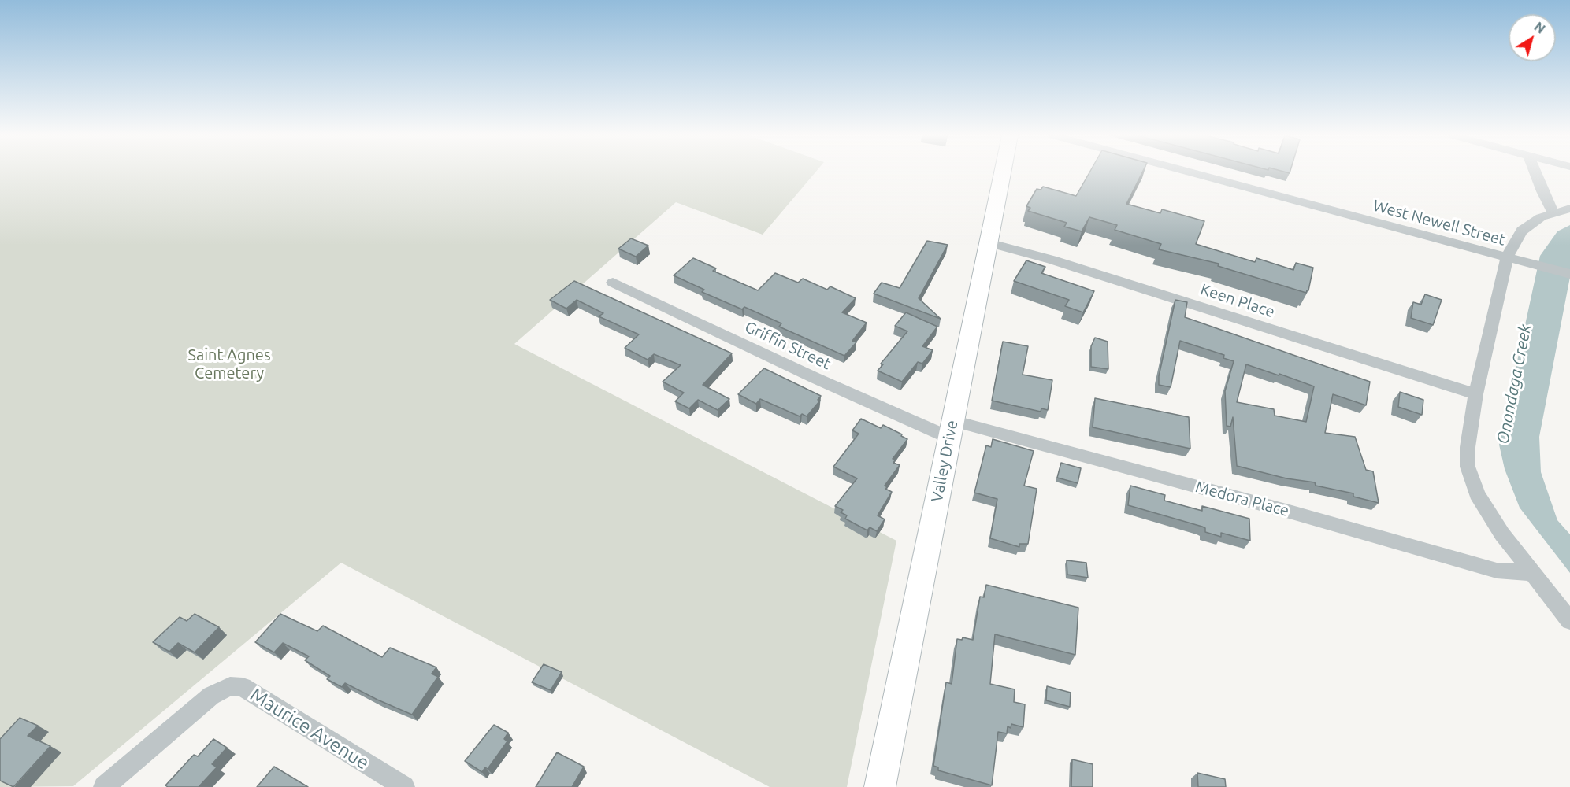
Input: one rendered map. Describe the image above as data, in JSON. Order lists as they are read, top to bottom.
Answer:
{
  "streets": {
    "main road": ["Valley Drive"],
    "street": [
      "West Newell Street",
      "Keen Place",
      "Griffin Street",
      "Medora Place",
      "Maurice Avenue"
    ]
  },
  "crossings": [
    ["Keen Place", "Valley Drive"],
    ["Griffin Street", "Valley Drive"],
    ["Griffin Street", "Medora Place"],
    ["Valley Drive", "Medora Place"]
  ],
  "water": ["Onondaga Creek"],
  "parks": ["Saint Agnes Cemetery"],
  "north": "top right"
}
